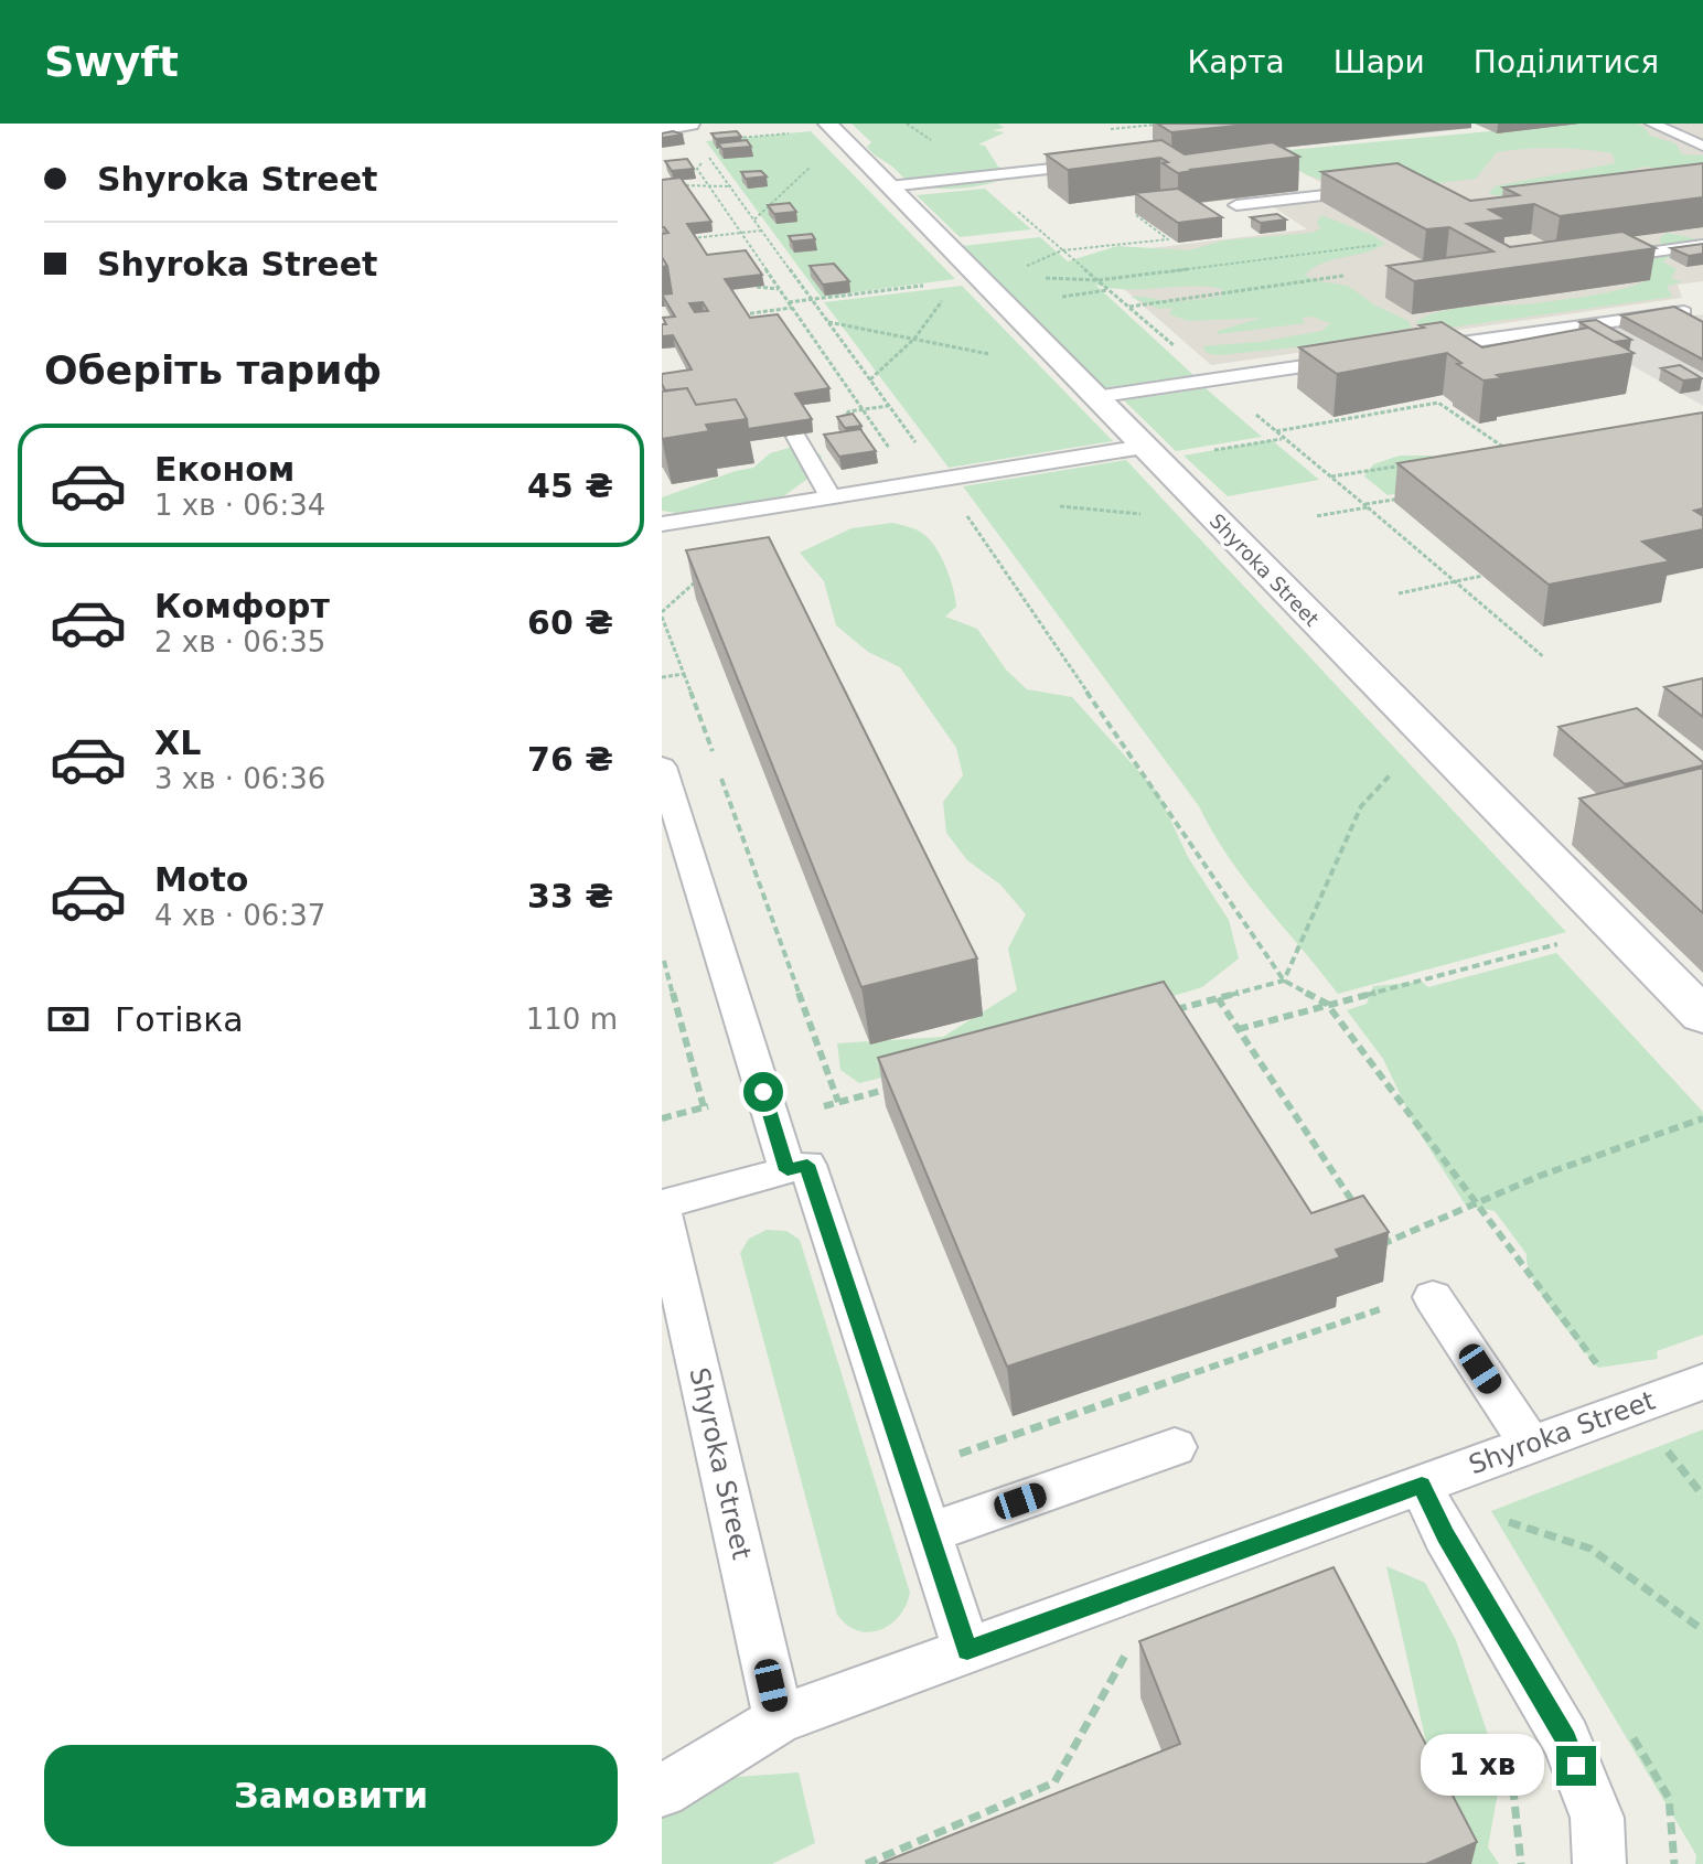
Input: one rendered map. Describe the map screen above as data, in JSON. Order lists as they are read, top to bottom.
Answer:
{
  "streets": {
    "street": ["Shyroka Street"]
  },
  "page": {
    "header": "Swyft",
    "nav": ["Карта", "Шари", "Поділитися"],
    "banner": ["Shyroka Street", "Shyroka Street"],
    "heading": "Оберіть тариф",
    "list": [
      {
        "name": "Економ",
        "note": "1 хв · 06:34",
        "value": "45 ₴"
      },
      {
        "name": "Комфорт",
        "note": "2 хв · 06:35",
        "value": "60 ₴"
      },
      {
        "name": "XL",
        "note": "3 хв · 06:36",
        "value": "76 ₴"
      },
      {
        "name": "Moto",
        "note": "4 хв · 06:37",
        "value": "33 ₴"
      }
    ],
    "pay": ["Готівка", "110 m"],
    "buttons": "Замовити",
    "bubble": "1 хв"
  }
}
